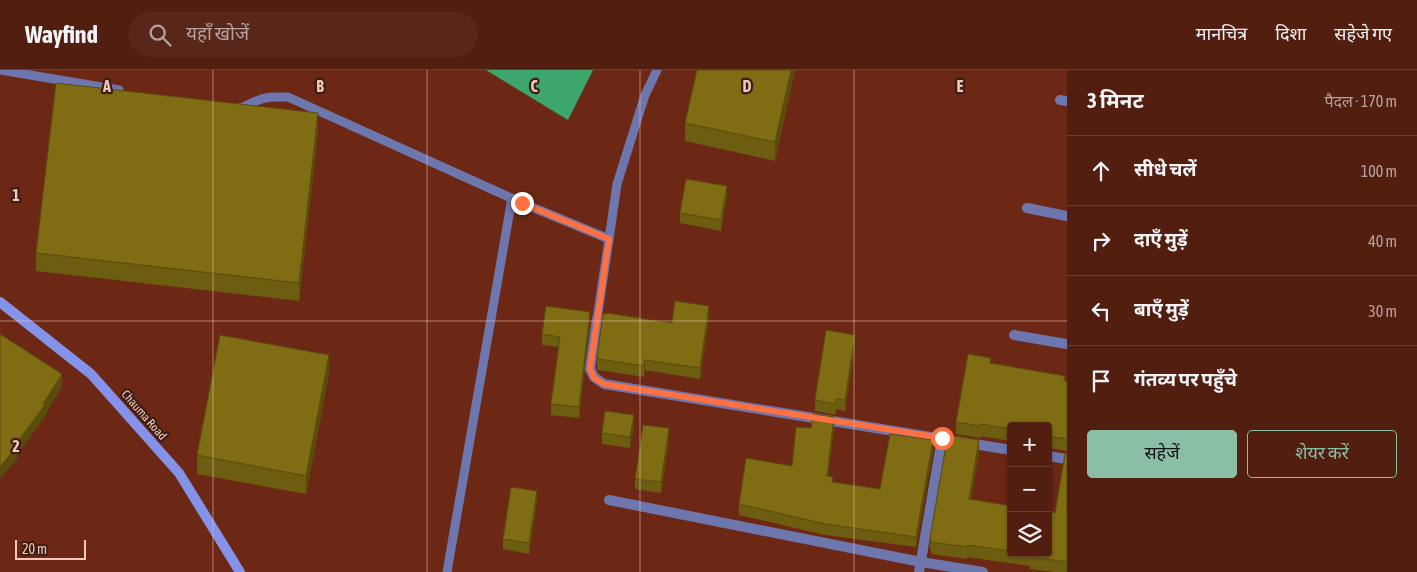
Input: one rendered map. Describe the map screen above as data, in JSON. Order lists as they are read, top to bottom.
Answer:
{
  "streets": {
    "street": ["Chauma Road"]
  },
  "scale_bar": "20 m",
  "page": {
    "header": "Wayfind",
    "search": "यहाँ खोजें",
    "nav": ["मानचित्र", "दिशा", "सहेजे गए"],
    "heading": ["3 मिनट", "पैदल · 170 m"],
    "list": [
      ["सीधे चलें", "100 m"],
      ["दाएँ मुड़ें", "40 m"],
      ["बाएँ मुड़ें", "30 m"],
      "गंतव्य पर पहुँचे"
    ],
    "buttons": ["सहेजें", "शेयर करें"],
    "map_buttons": ["+", "−"],
    "scale": "20 m"
  },
  "grid": {
    "columns": [
      "A",
      "B",
      "C",
      "D",
      "E"
    ],
    "rows": ["1", "2"]
  }
}
